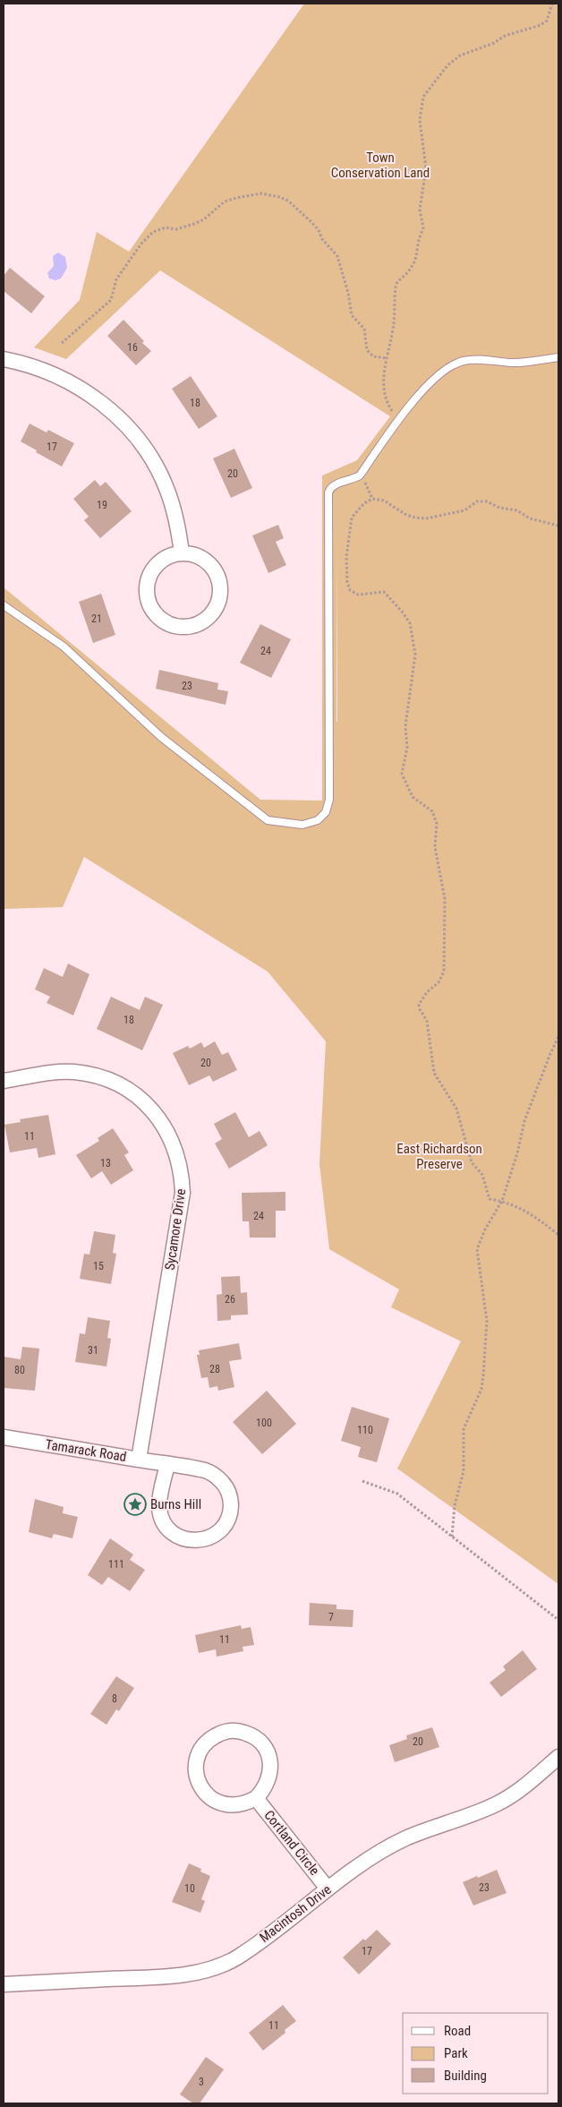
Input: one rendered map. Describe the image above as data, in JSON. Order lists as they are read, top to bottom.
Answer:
{
  "streets": {
    "street": [
      "Sycamore Drive",
      "Tamarack Road",
      "Cortland Circle",
      "Macintosh Drive"
    ]
  },
  "crossings": [
    ["Sycamore Drive", "Tamarack Road"],
    ["Cortland Circle", "Macintosh Drive"]
  ],
  "parks": ["Town Conservation Land", "East Richardson Preserve"],
  "places": {
    "place": ["Burns Hill"]
  },
  "house_numbers": [
    "16",
    "18",
    "17",
    "20",
    "19",
    "21",
    "24",
    "23",
    "18",
    "20",
    "11",
    "13",
    "24",
    "15",
    "26",
    "31",
    "28",
    "80",
    "100",
    "110",
    "111",
    "7",
    "11",
    "8",
    "20",
    "23",
    "10",
    "17",
    "11",
    "3"
  ],
  "legend": ["Road", "Park", "Building"]
}
